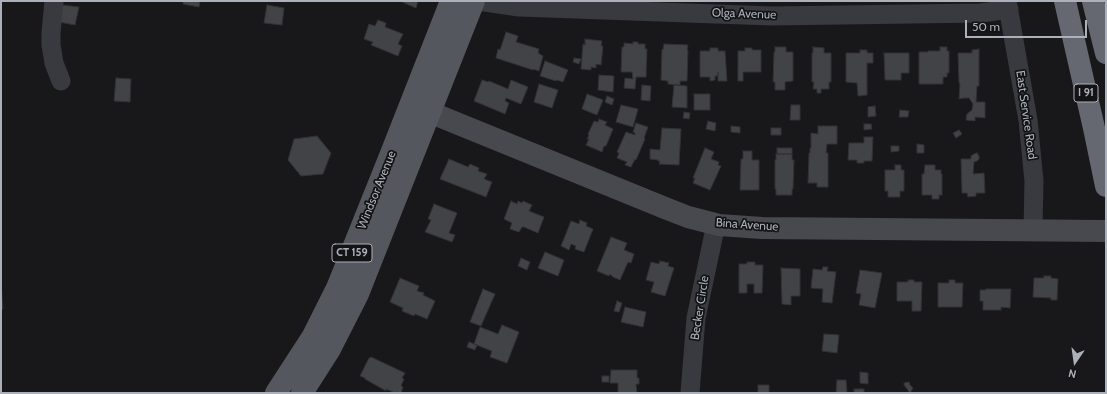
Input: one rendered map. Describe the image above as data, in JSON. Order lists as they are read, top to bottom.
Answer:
{
  "streets": {
    "highway": ["I 91"],
    "main road": ["Windsor Avenue", "CT 159"],
    "street": [
      "Olga Avenue",
      "East Service Road",
      "Bina Avenue",
      "Becker Circle"
    ]
  },
  "crossings": [
    ["Olga Avenue", "East Service Road"],
    ["East Service Road", "Bina Avenue"],
    ["Windsor Avenue", "Bina Avenue"],
    ["Bina Avenue", "Becker Circle"]
  ],
  "scale_bar": "50 m",
  "north": "bottom"
}
